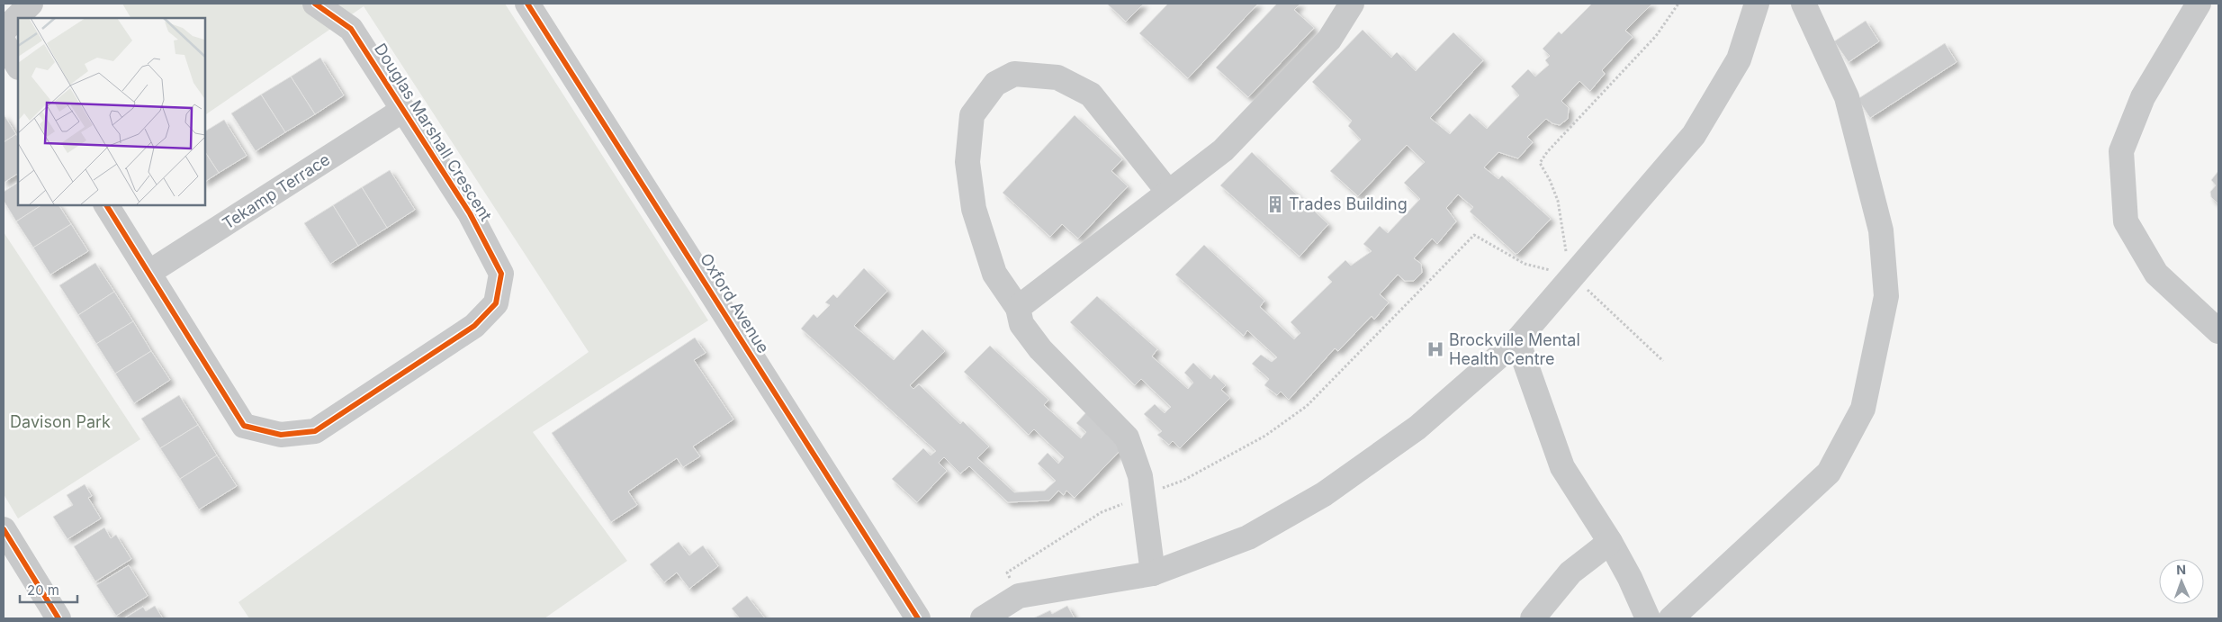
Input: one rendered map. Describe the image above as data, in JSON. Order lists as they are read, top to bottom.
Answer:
{
  "streets": {
    "street": ["Douglas Marshall Crescent", "Tekamp Terrace", "Oxford Avenue"]
  },
  "crossings": [
    ["Douglas Marshall Crescent", "Tekamp Terrace"]
  ],
  "parks": ["Davison Park"],
  "places": {
    "building": ["Trades Building"],
    "hospital": ["Brockville Mental Health Centre"]
  },
  "scale_bar": "20 m",
  "north": "top"
}
